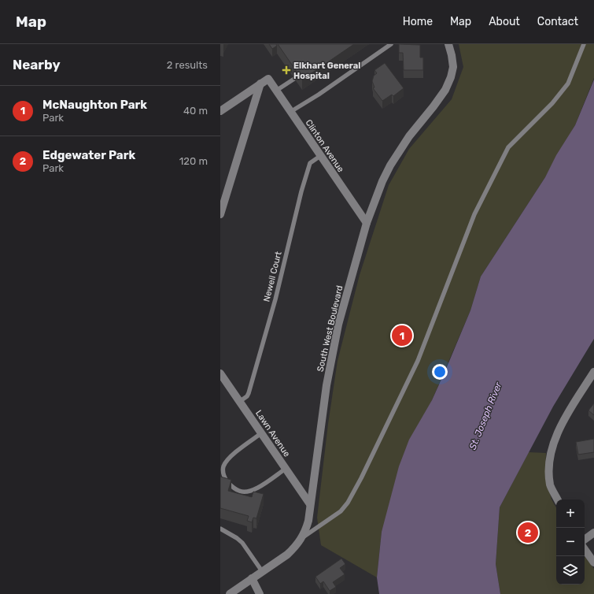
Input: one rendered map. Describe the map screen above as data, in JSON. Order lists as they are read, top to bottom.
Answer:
{
  "streets": {
    "street": ["Clinton Avenue", "South West Boulevard", "Lawn Avenue"],
    "lane": ["Newell Court"]
  },
  "crossings": [
    ["Clinton Avenue", "Newell Court"],
    ["Clinton Avenue", "South West Boulevard"],
    ["Newell Court", "Lawn Avenue"],
    ["South West Boulevard", "Lawn Avenue"]
  ],
  "water": ["St. Joseph River"],
  "places": {
    "health": ["Elkhart General Hospital"]
  },
  "page": {
    "header": "Map",
    "nav": [
      "Home",
      "Map",
      "About",
      "Contact"
    ],
    "heading": ["Nearby", "2 results"],
    "list": [
      {
        "mark": "1",
        "name": "McNaughton Park",
        "note": "Park",
        "value": "40 m"
      },
      {
        "mark": "2",
        "name": "Edgewater Park",
        "note": "Park",
        "value": "120 m"
      }
    ],
    "pins": ["1", "2"],
    "map_buttons": ["+", "−"]
  }
}
